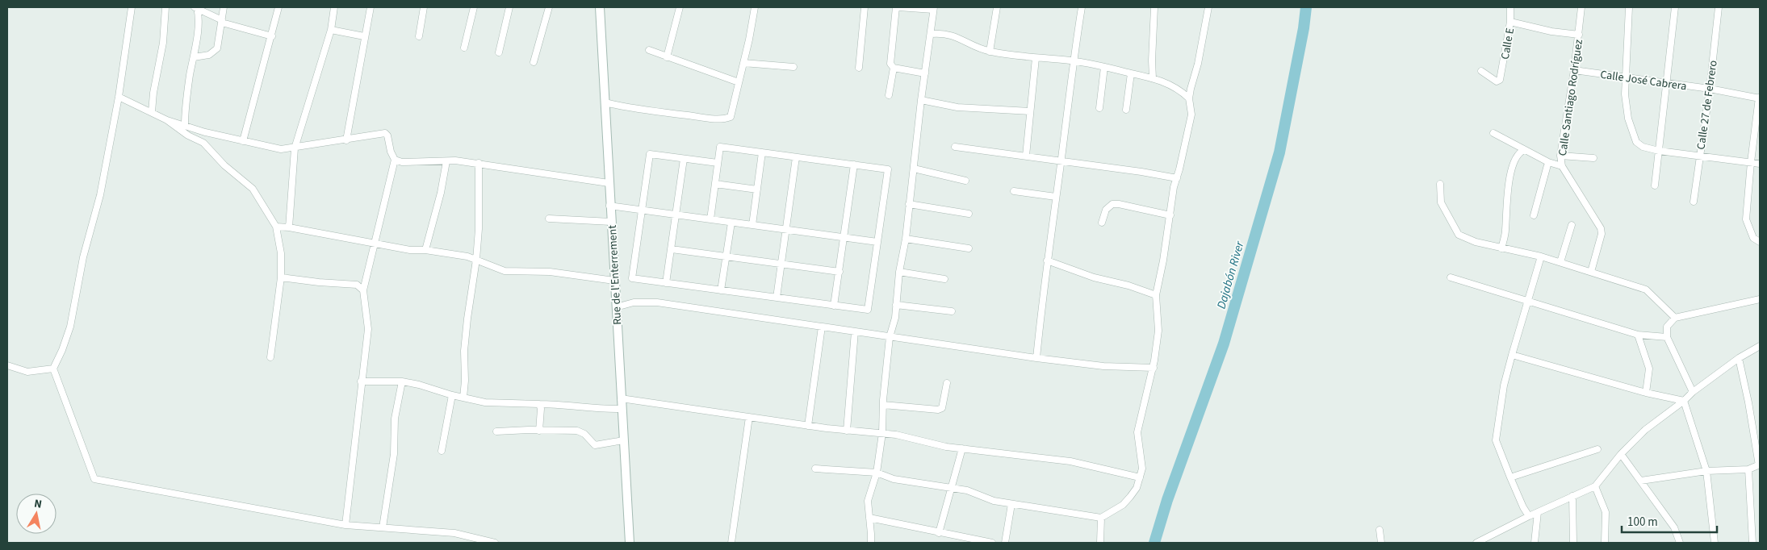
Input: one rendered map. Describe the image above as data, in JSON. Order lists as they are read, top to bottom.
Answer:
{
  "streets": {
    "street": [
      "Calle E",
      "Calle José Cabrera",
      "Calle Santiago Rodríguez",
      "Calle 27 de Febrero",
      "Rue de l'Enterrement"
    ]
  },
  "crossings": [
    ["Calle José Cabrera", "Calle Santiago Rodríguez"],
    ["Calle José Cabrera", "Calle 27 de Febrero"]
  ],
  "water": ["Dajabón River"],
  "scale_bar": "100 m",
  "north": "top"
}
